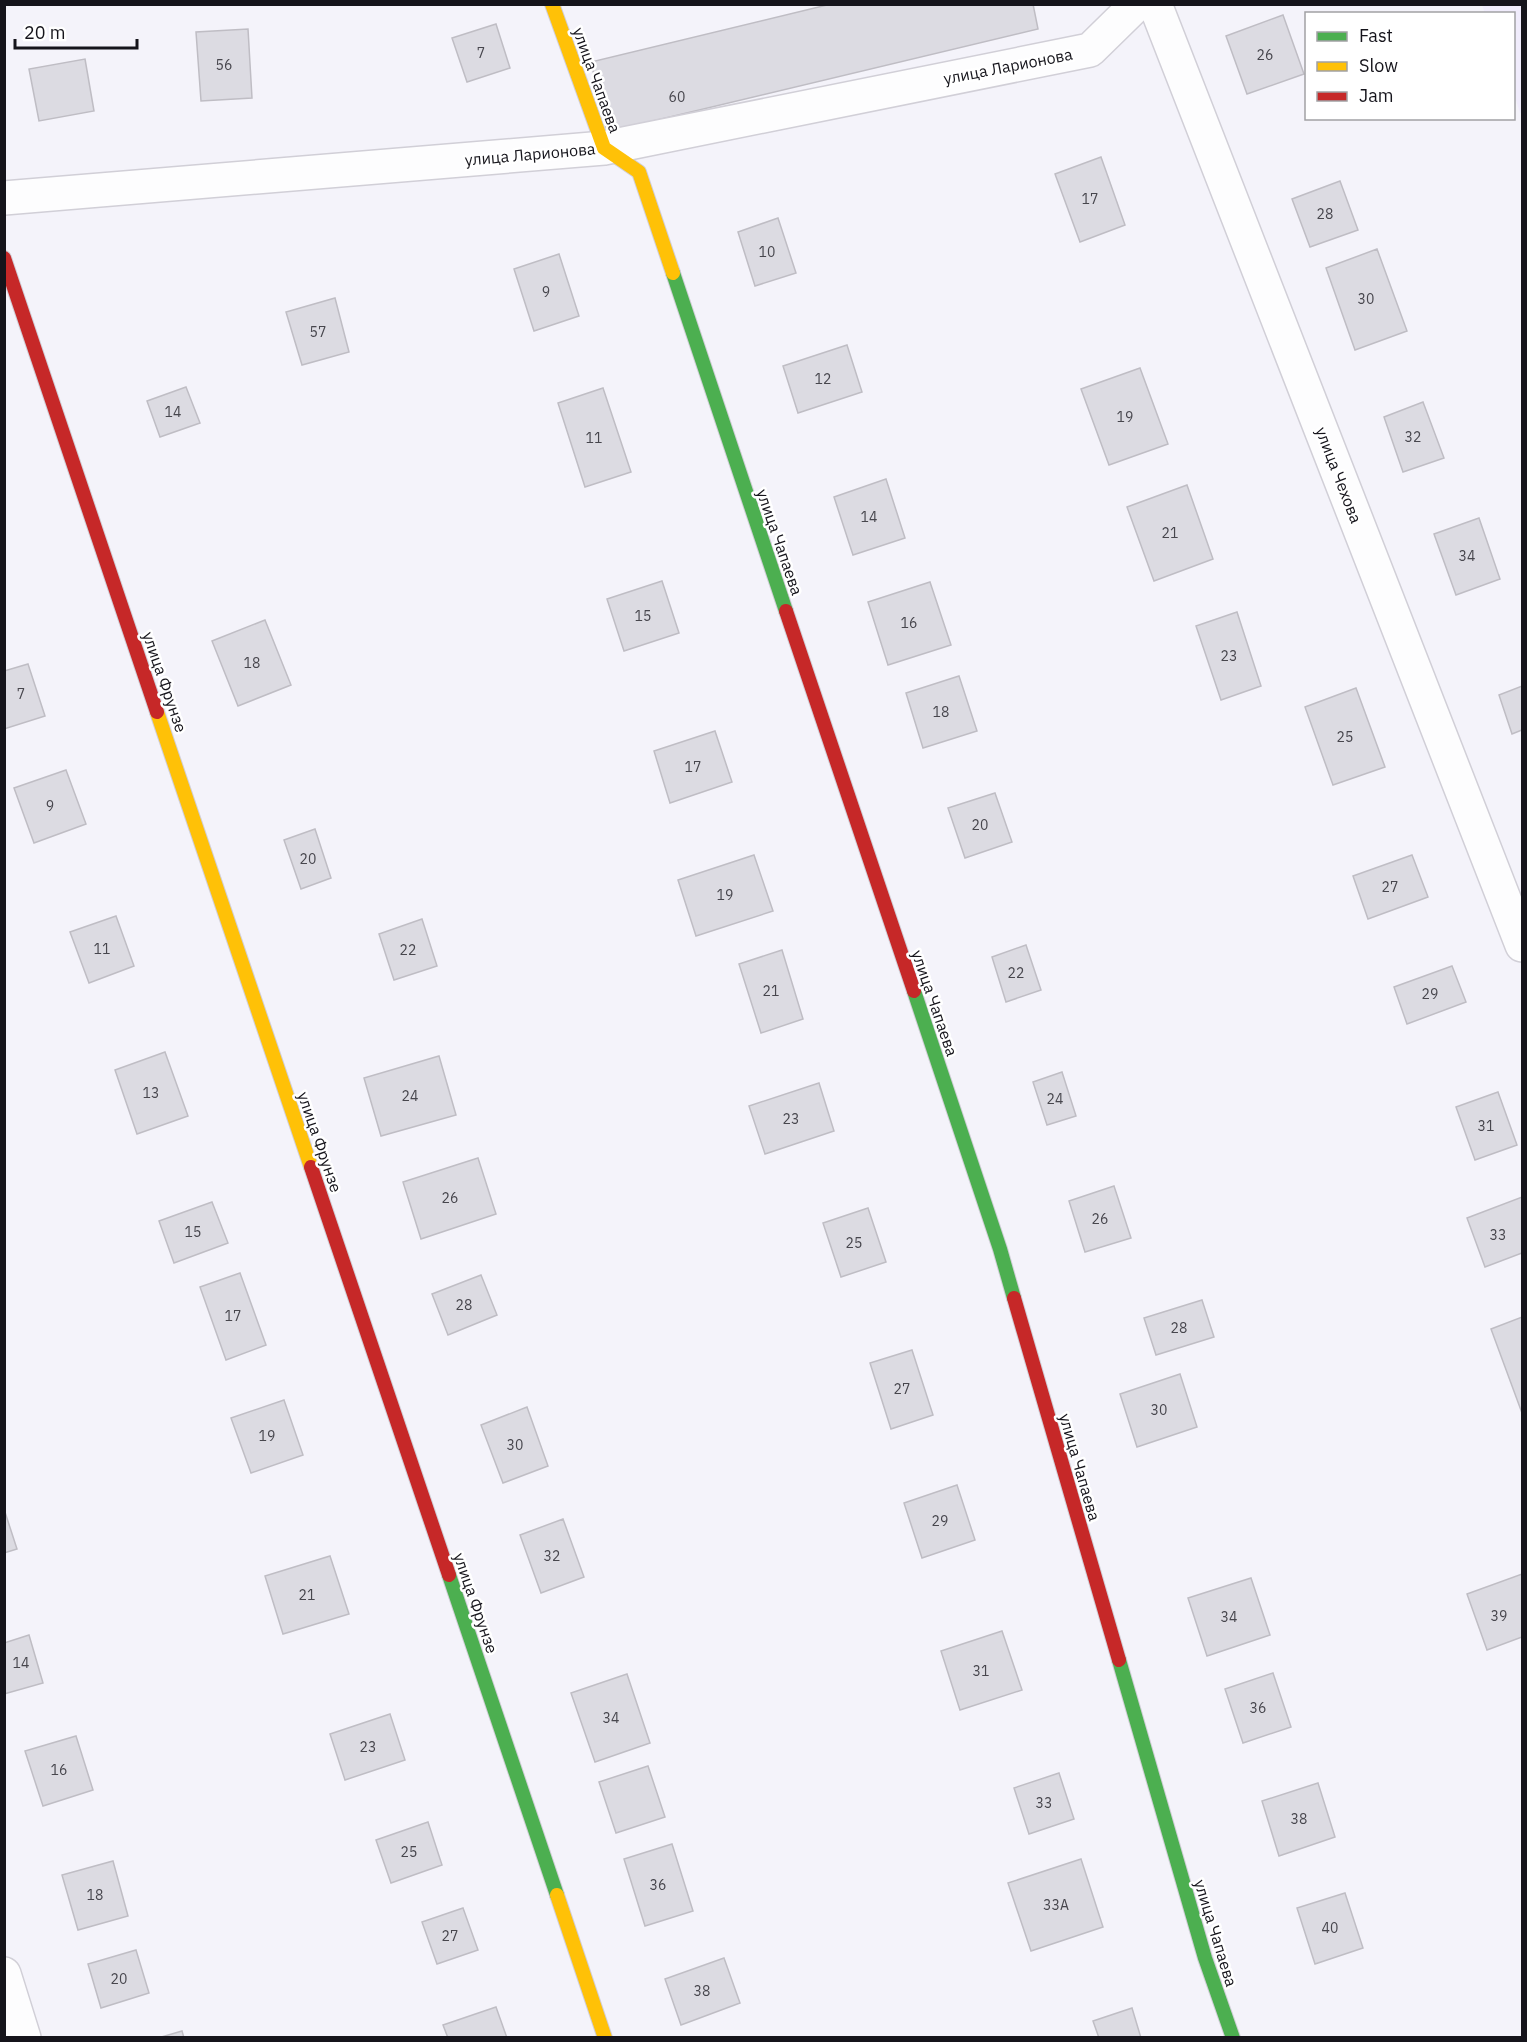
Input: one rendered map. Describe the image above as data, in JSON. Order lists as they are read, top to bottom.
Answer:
{
  "streets": {
    "street": [
      "улица Ларионова",
      "улица Чапаева",
      "улица Чехова",
      "улица Фрунзе"
    ]
  },
  "crossings": [
    ["улица Ларионова", "улица Чапаева"]
  ],
  "house_numbers": [
    "7",
    "26",
    "56",
    "60",
    "17",
    "28",
    "10",
    "9",
    "30",
    "57",
    "12",
    "14",
    "19",
    "32",
    "11",
    "14",
    "21",
    "34",
    "15",
    "16",
    "23",
    "18",
    "7",
    "18",
    "25",
    "17",
    "9",
    "20",
    "20",
    "27",
    "19",
    "11",
    "22",
    "22",
    "21",
    "29",
    "13",
    "24",
    "24",
    "23",
    "31",
    "26",
    "26",
    "15",
    "33",
    "25",
    "28",
    "17",
    "28",
    "27",
    "30",
    "19",
    "30",
    "29",
    "32",
    "21",
    "39",
    "34",
    "14",
    "31",
    "36",
    "34",
    "23",
    "16",
    "33",
    "38",
    "25",
    "36",
    "18",
    "33А",
    "40",
    "27",
    "20",
    "38"
  ],
  "legend": ["Fast", "Slow", "Jam"],
  "scale_bar": "20 m"
}
